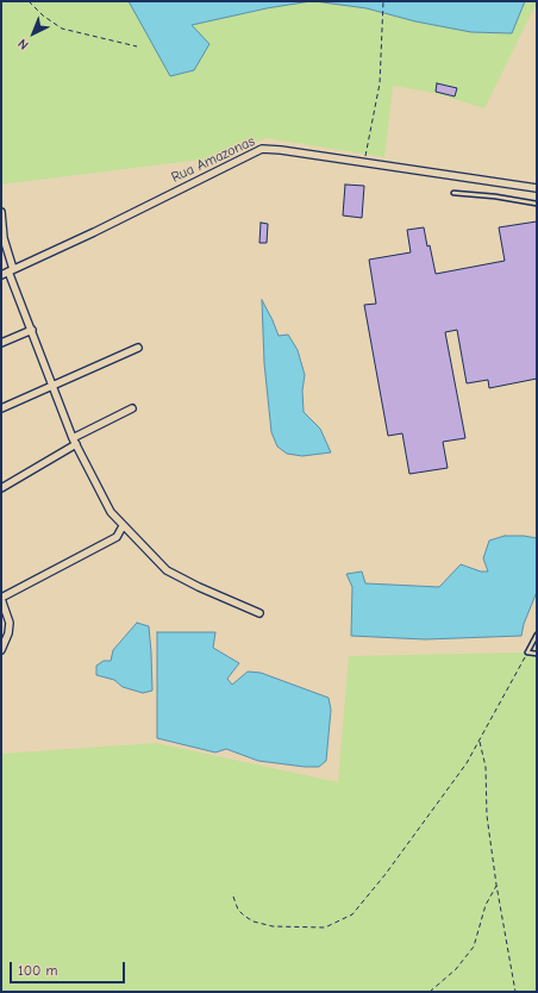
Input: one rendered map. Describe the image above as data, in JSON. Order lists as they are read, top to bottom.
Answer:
{
  "streets": {
    "street": ["Rua Amazonas"]
  },
  "scale_bar": "100 m",
  "north": "bottom left"
}
